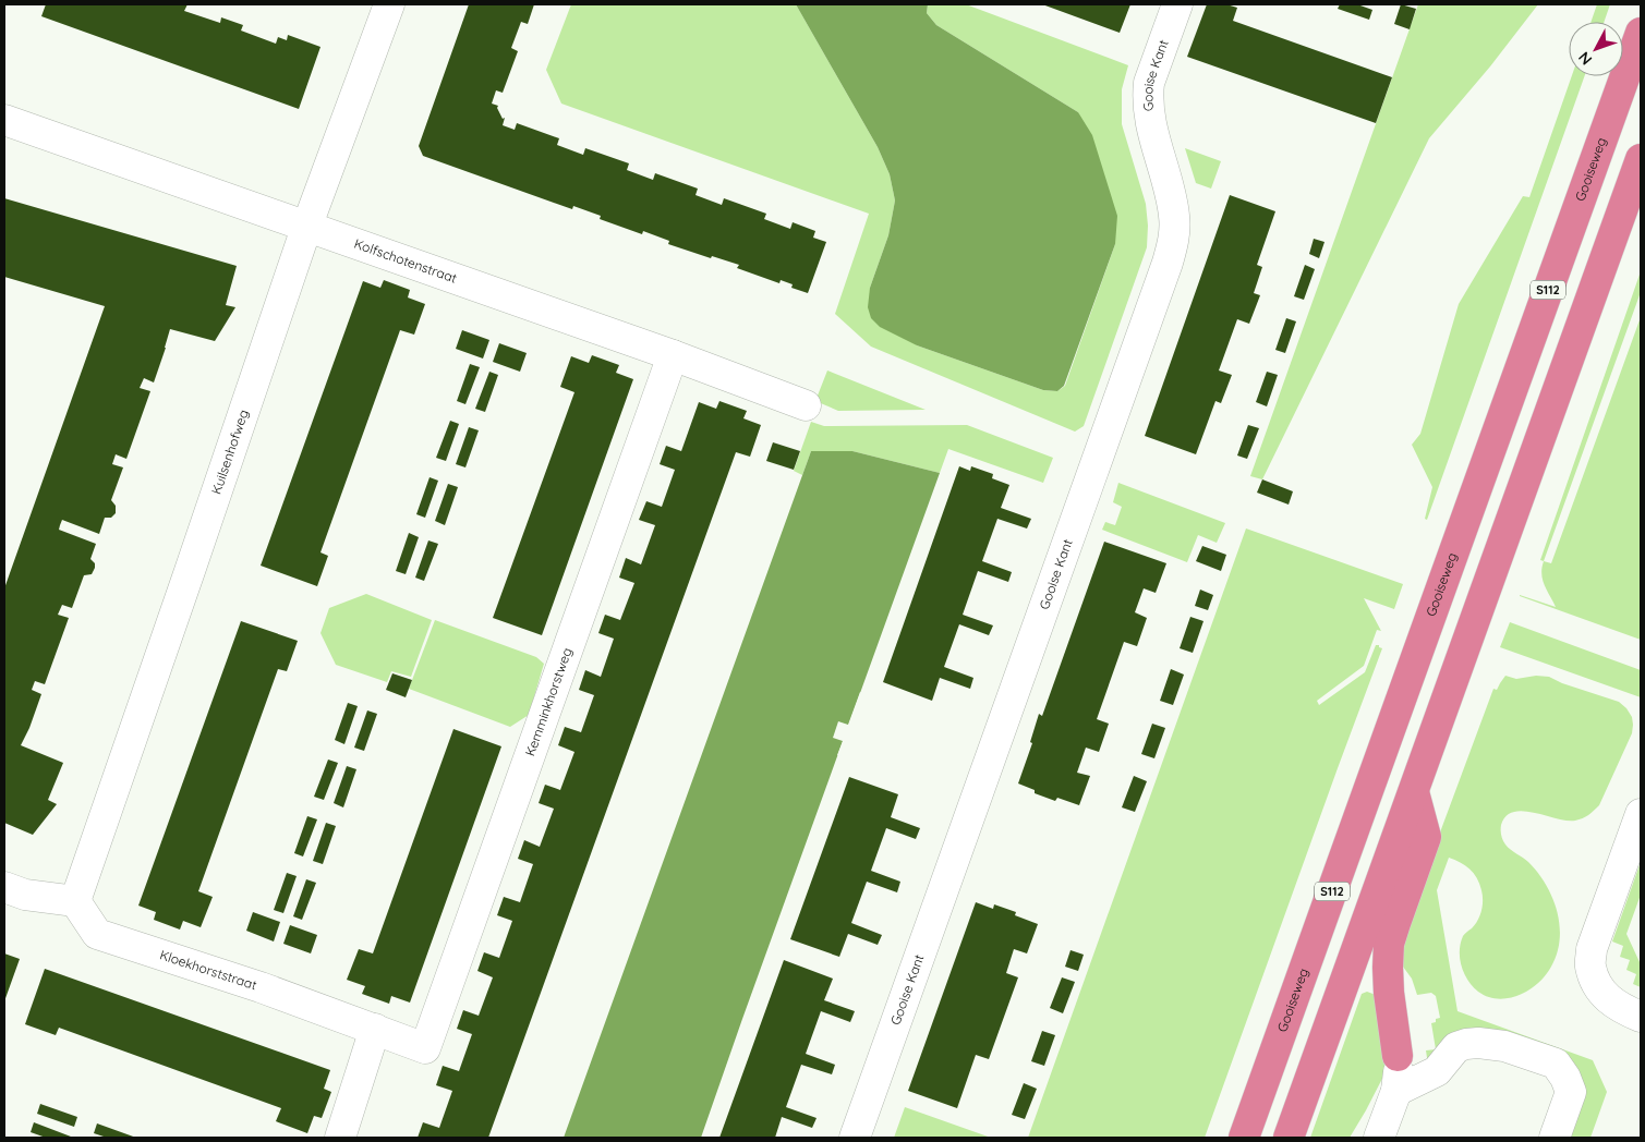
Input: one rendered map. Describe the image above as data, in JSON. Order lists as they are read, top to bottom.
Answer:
{
  "streets": {
    "highway": ["Gooiseweg", "S112"],
    "street": [
      "Gooise Kant",
      "Kolfschotenstraat",
      "Kuilsenhofweg",
      "Kemminkhorstweg",
      "Kloekhorststraat"
    ]
  },
  "crossings": [
    ["Kolfschotenstraat", "Kuilsenhofweg"],
    ["Kolfschotenstraat", "Kemminkhorstweg"],
    ["Kuilsenhofweg", "Kloekhorststraat"],
    ["Kemminkhorstweg", "Kloekhorststraat"]
  ],
  "north": "bottom left"
}
